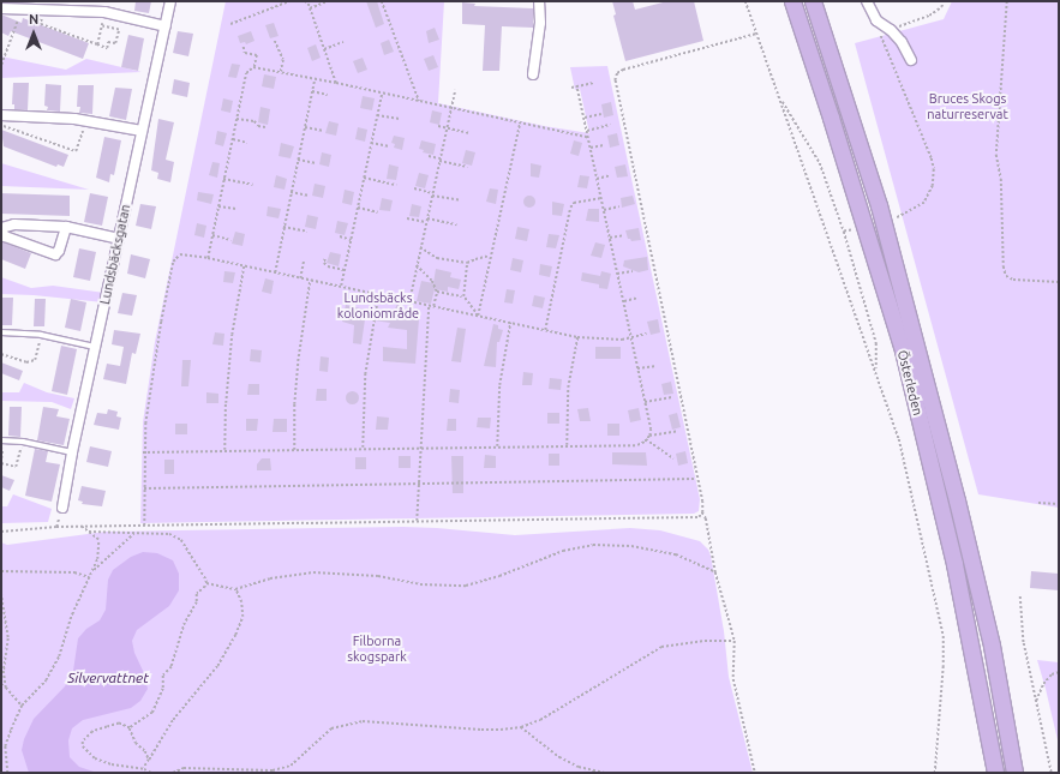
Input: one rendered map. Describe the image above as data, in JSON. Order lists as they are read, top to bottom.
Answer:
{
  "streets": {
    "main road": ["Österleden"],
    "street": ["Lundsbäcksgatan"]
  },
  "water": ["Silvervattnet"],
  "parks": ["Bruces Skogs naturreservat", "Lundsbäcks koloniområde", "Filborna skogspark"],
  "north": "top"
}
